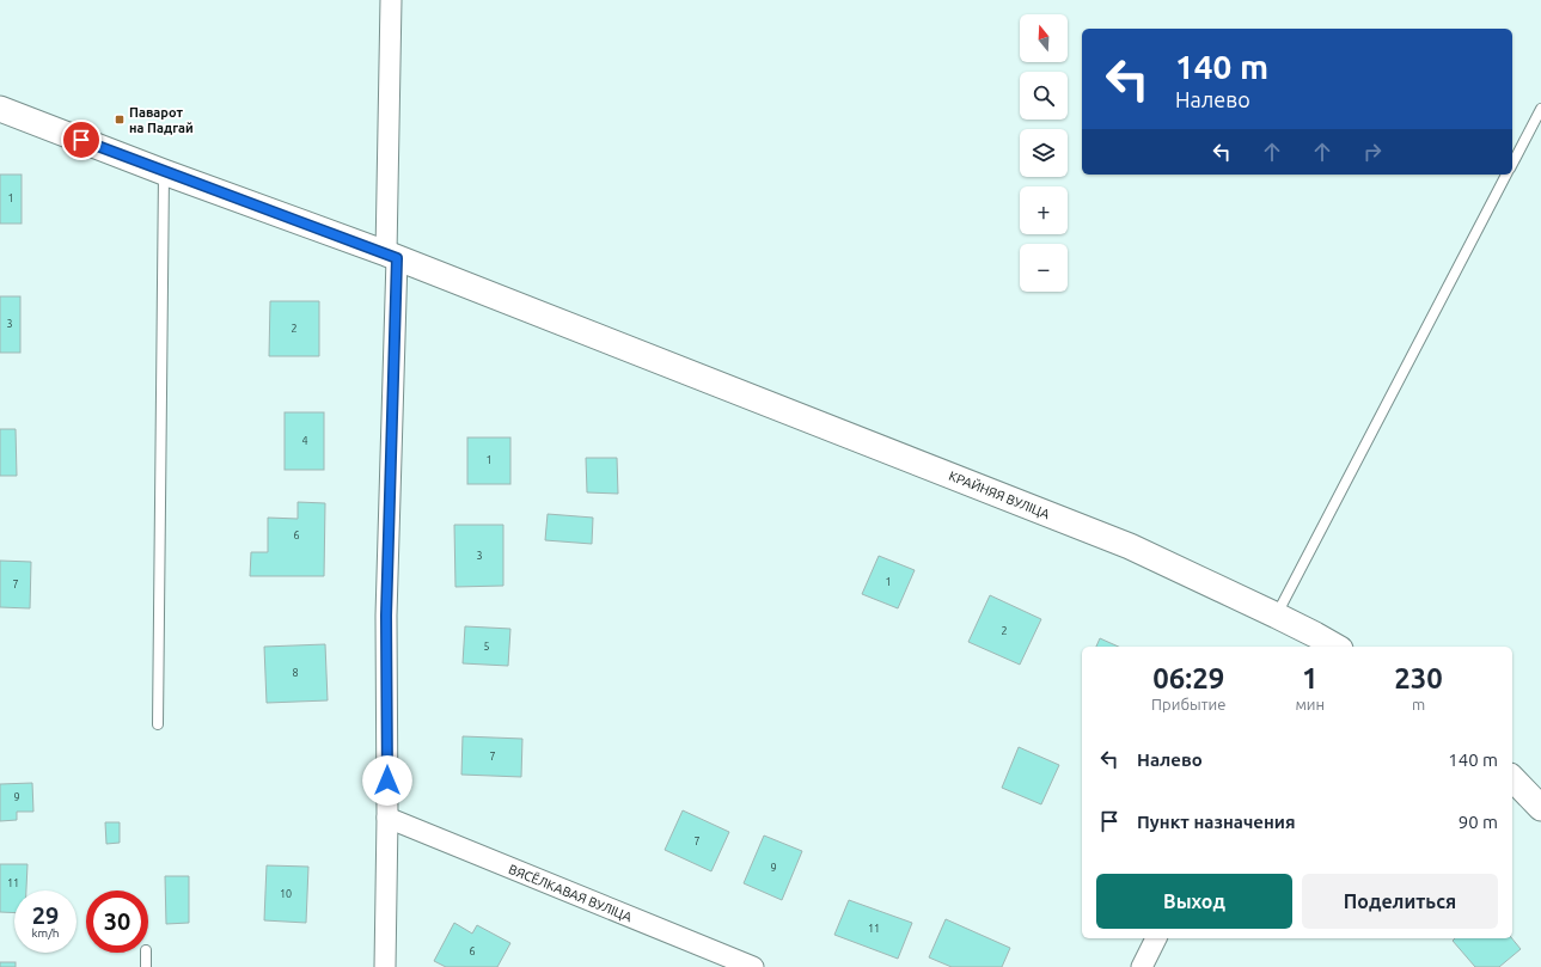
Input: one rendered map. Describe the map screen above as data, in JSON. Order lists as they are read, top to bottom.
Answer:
{
  "streets": {
    "street": ["КРАЙНЯЯ ВУЛІЦА", "ВЯСЁЛКАВАЯ ВУЛІЦА"]
  },
  "places": {
    "transit": ["Паварот на Падгай"]
  },
  "house_numbers": [
    "1",
    "3",
    "2",
    "4",
    "1",
    "6",
    "3",
    "1",
    "7",
    "2",
    "5",
    "8",
    "7",
    "9",
    "7",
    "9",
    "11",
    "10",
    "11",
    "6"
  ],
  "north": "top",
  "page": {
    "map_buttons": ["+", "−"],
    "turn": ["140 m", "Налево"],
    "eta": [
      "06:29",
      "Прибытие",
      "1",
      "мин",
      "230",
      "m"
    ],
    "list": [
      {
        "name": "Налево",
        "value": "140 m"
      },
      {
        "name": "Пункт назначения",
        "value": "90 m"
      }
    ],
    "buttons": ["Выход", "Поделиться"],
    "speed": "29 km/h",
    "limit": "30"
  }
}
